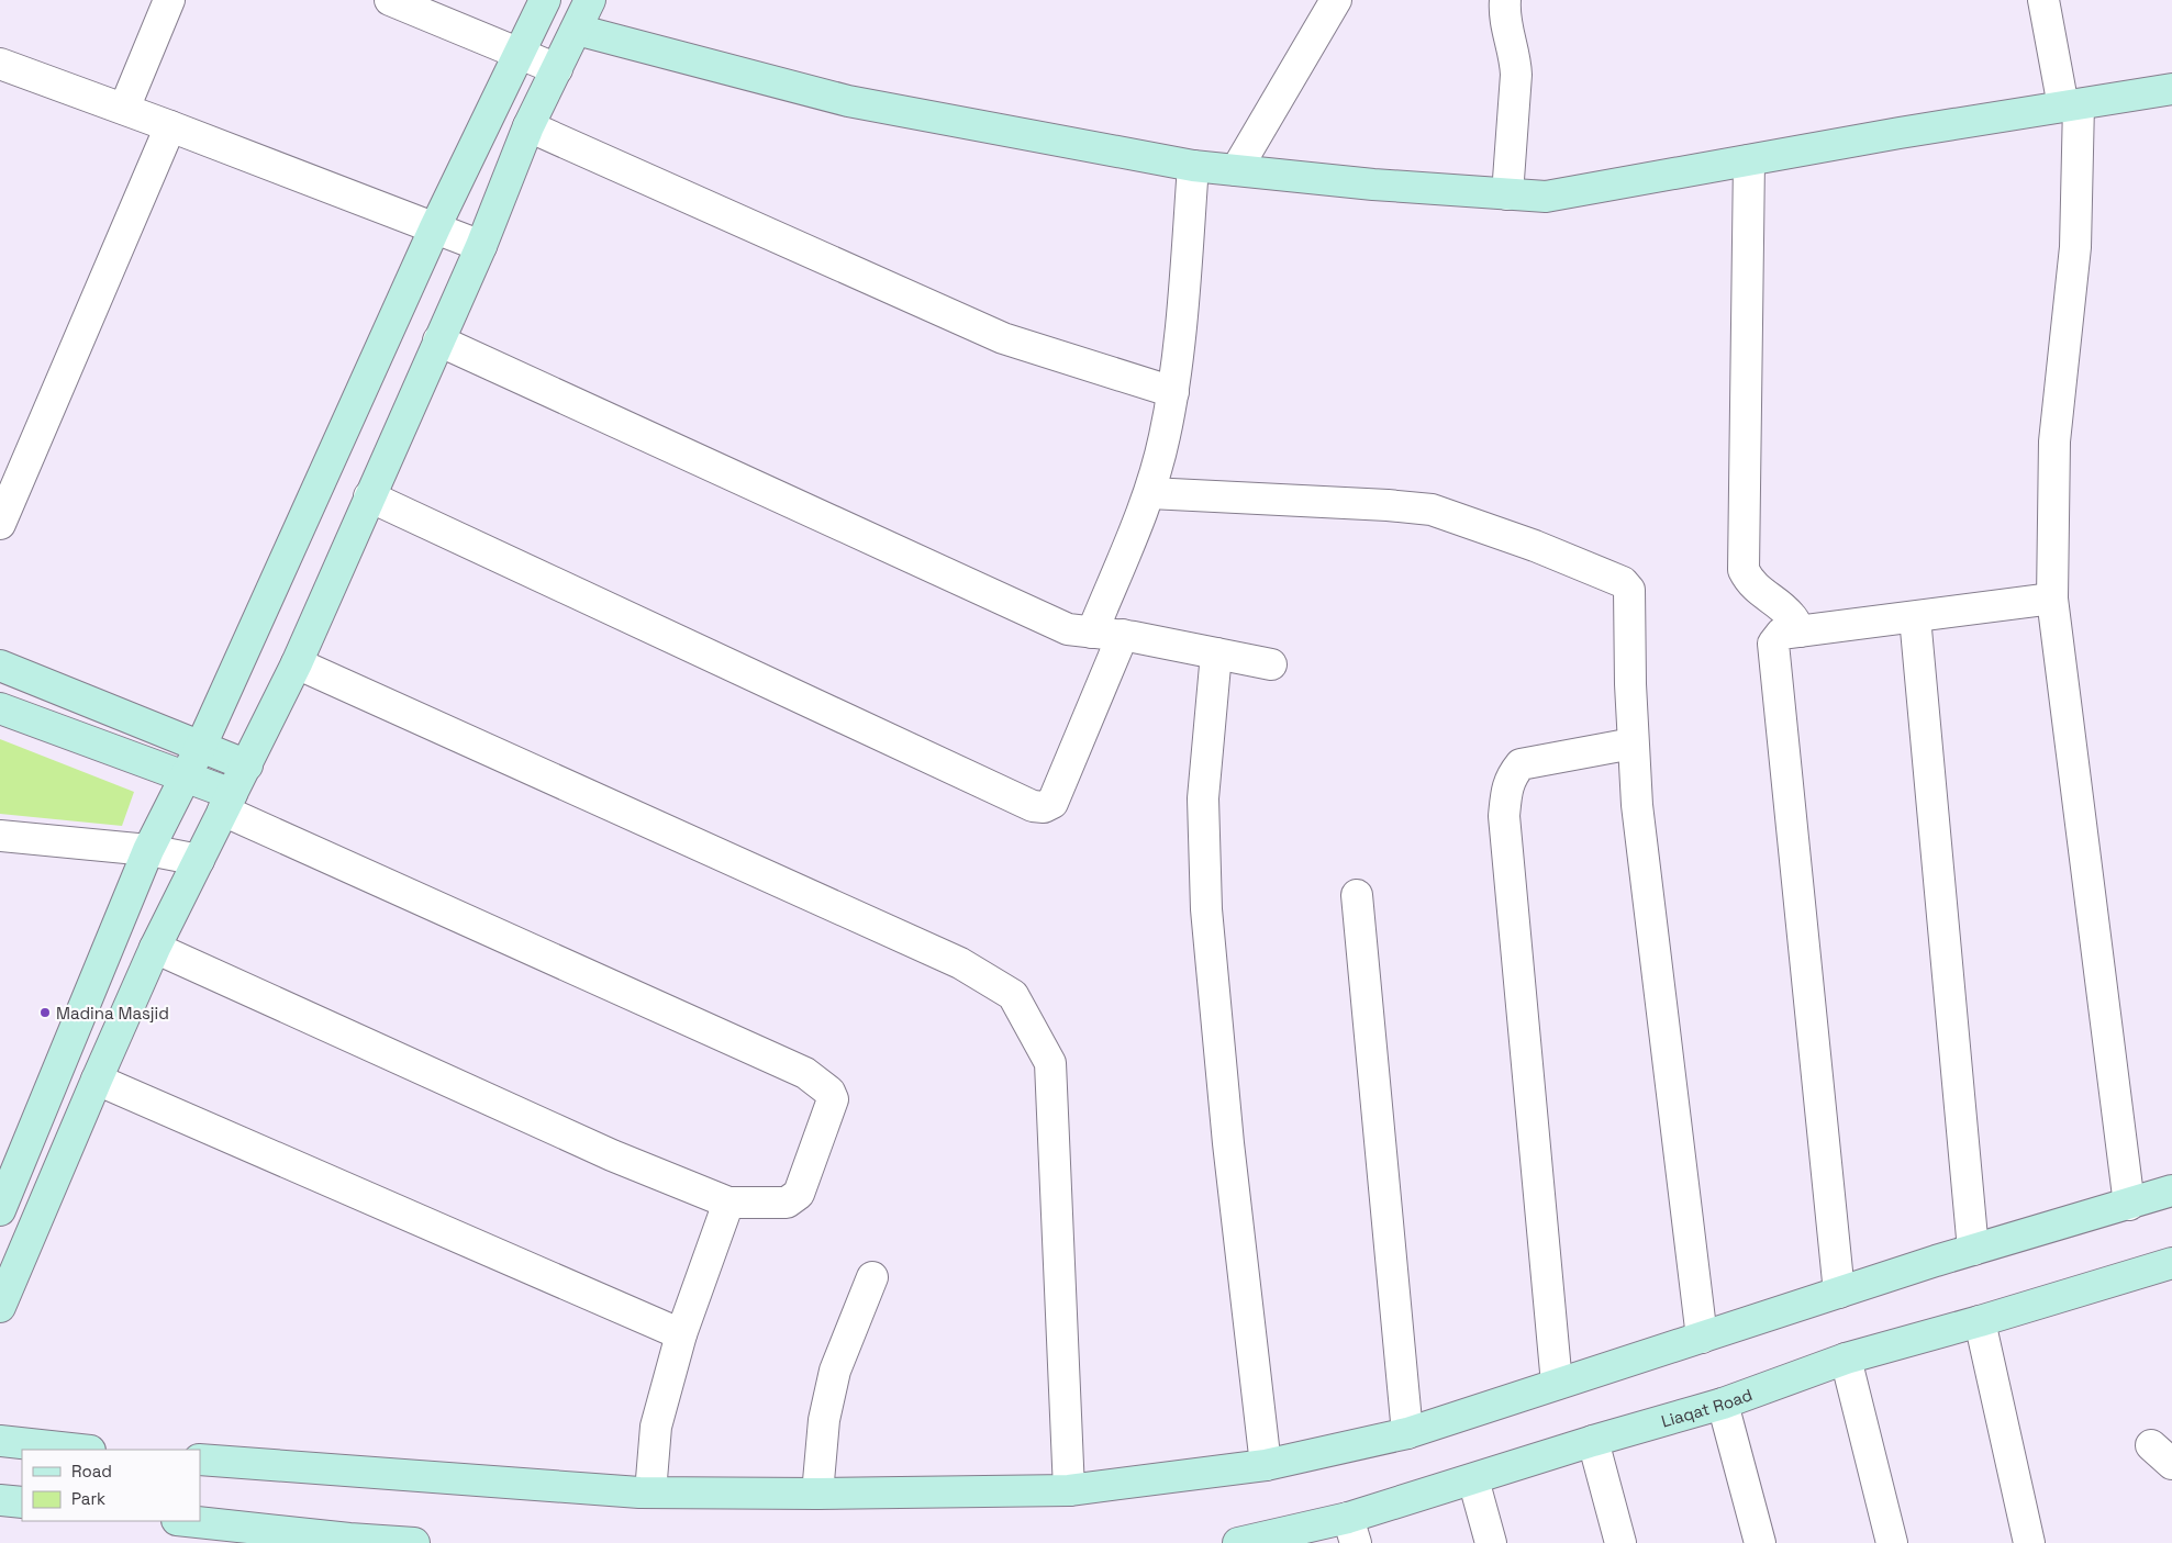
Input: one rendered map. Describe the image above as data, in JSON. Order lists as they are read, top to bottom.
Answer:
{
  "streets": {
    "street": ["Liaqat Road"]
  },
  "places": ["Madina Masjid"],
  "legend": ["Road", "Park"]
}
